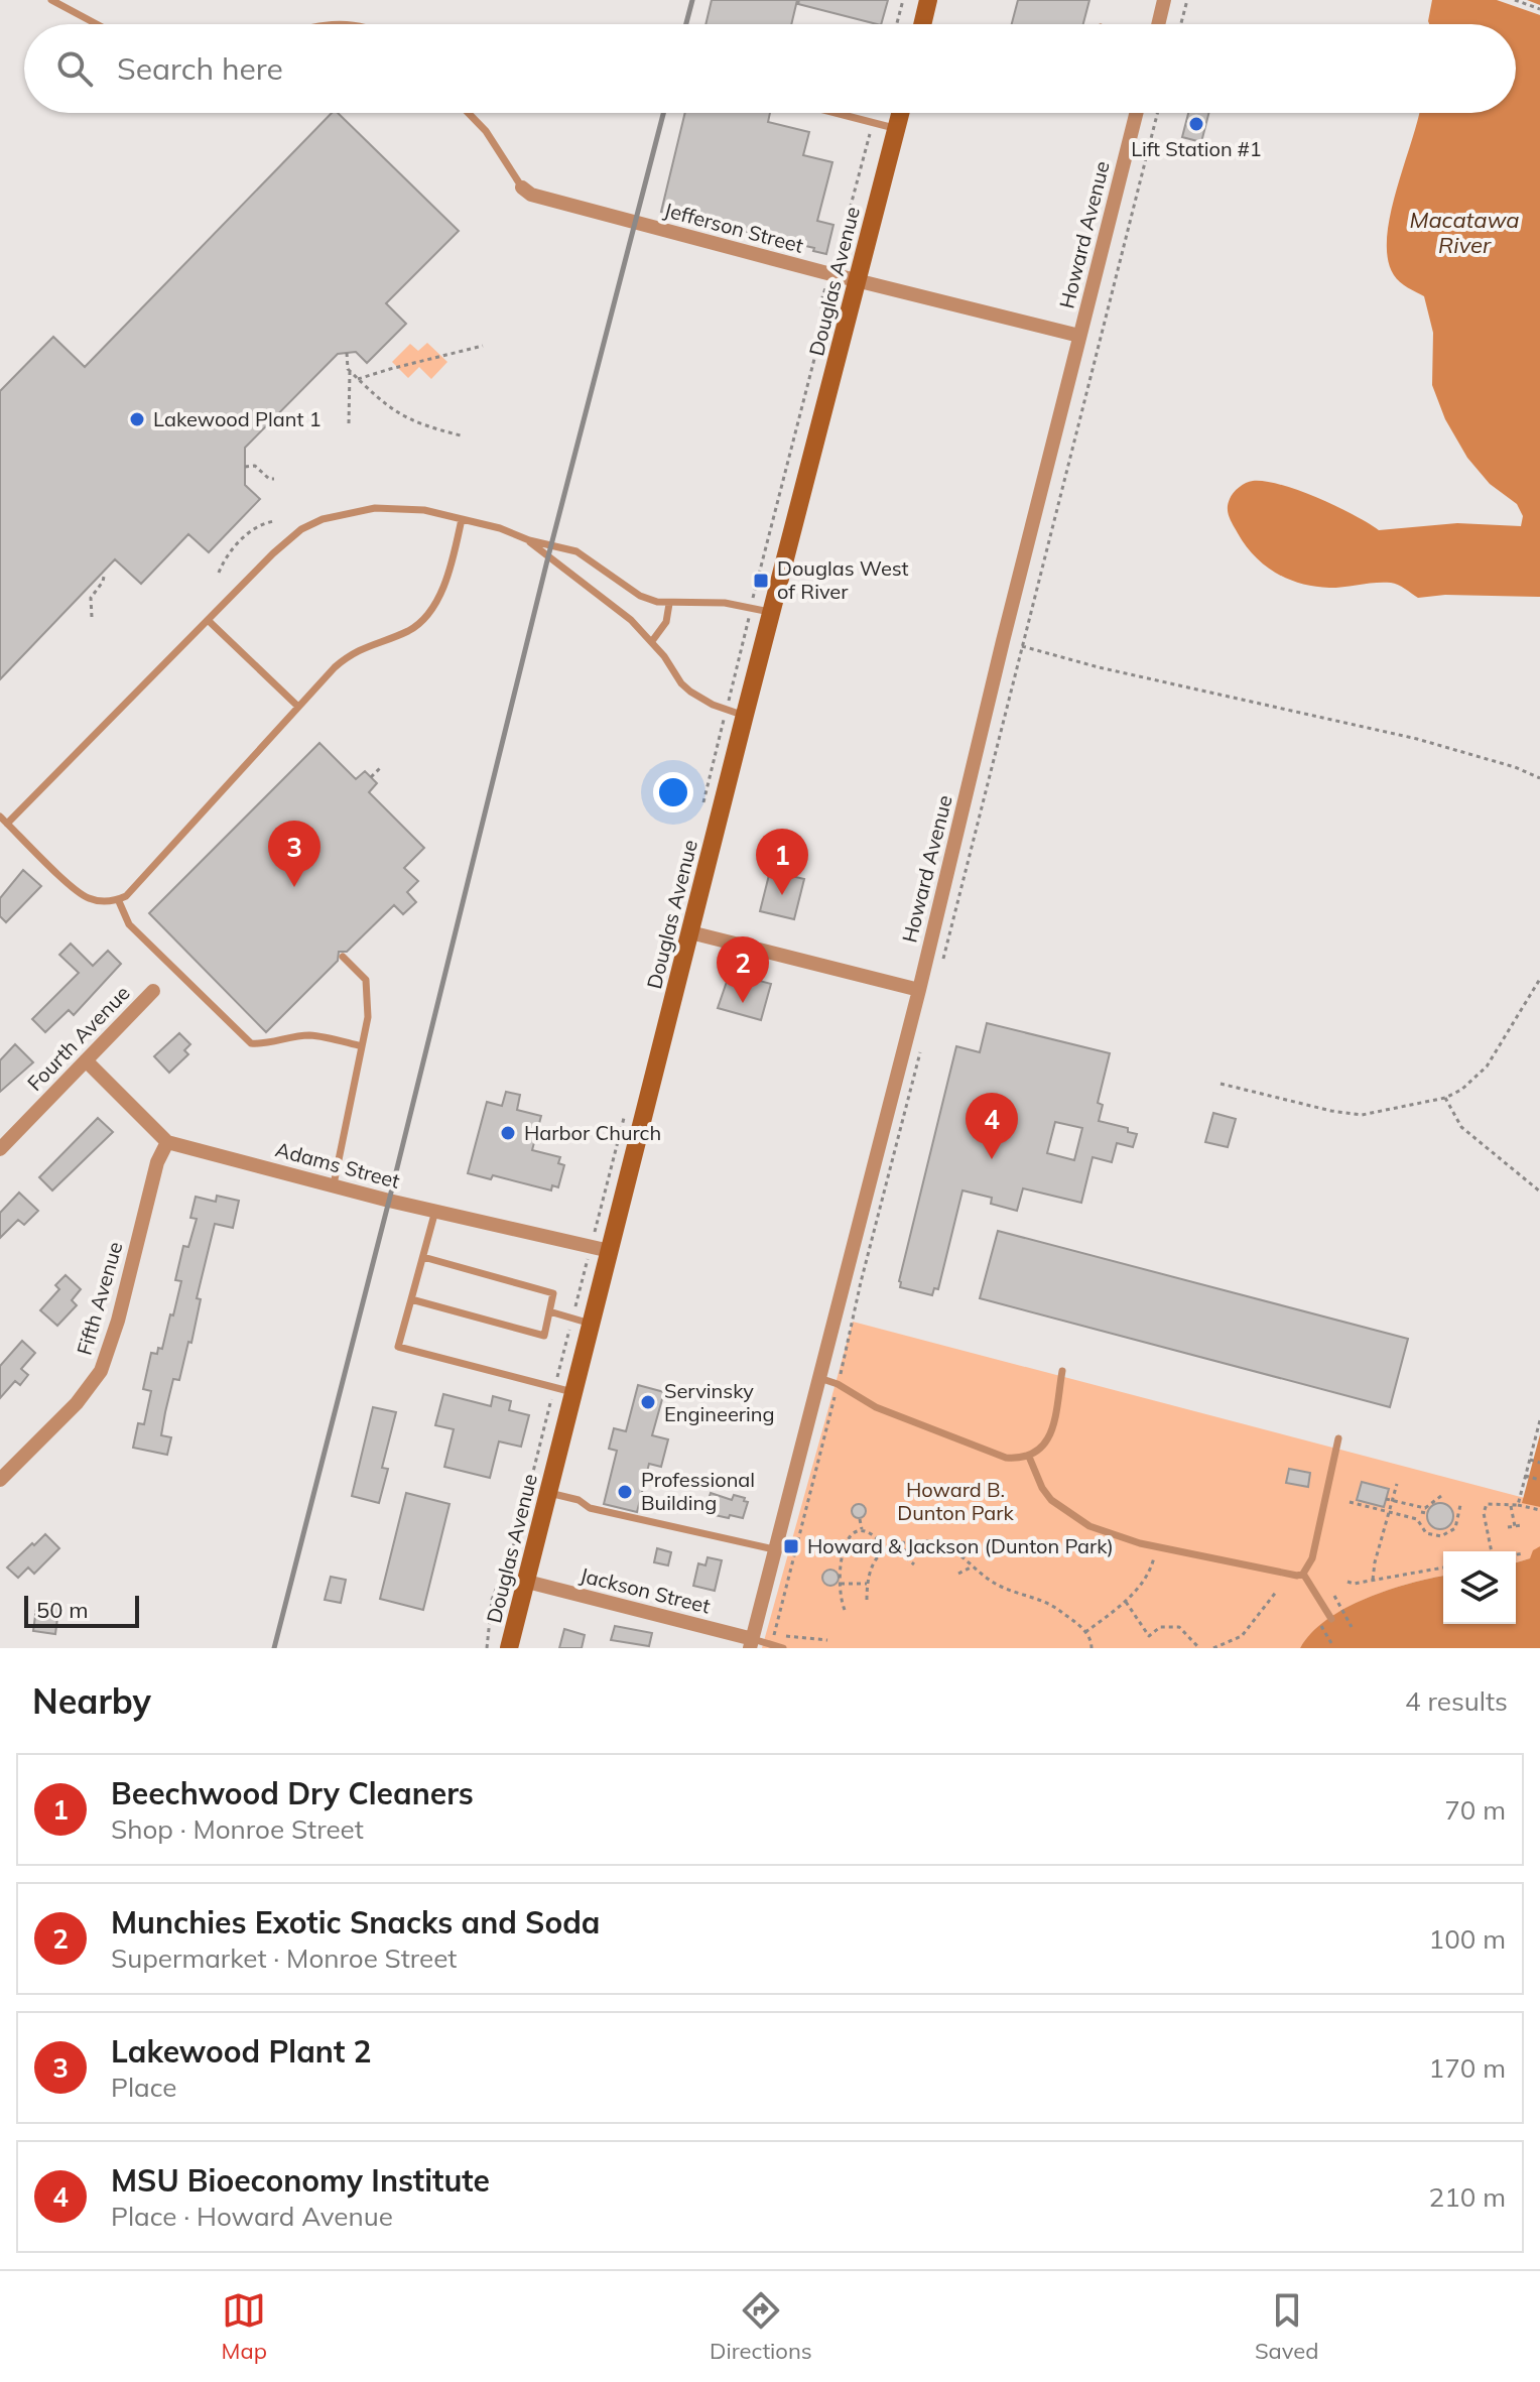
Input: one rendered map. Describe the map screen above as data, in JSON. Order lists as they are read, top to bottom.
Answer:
{
  "streets": {
    "street": [
      "Jefferson Street",
      "Howard Avenue",
      "Douglas Avenue",
      "Fourth Avenue",
      "Adams Street",
      "Fifth Avenue",
      "Jackson Street"
    ]
  },
  "crossings": [
    ["Jefferson Street", "Howard Avenue"],
    ["Jefferson Street", "Douglas Avenue"],
    ["Howard Avenue", "Jackson Street"],
    ["Douglas Avenue", "Adams Street"],
    ["Douglas Avenue", "Jackson Street"],
    ["Adams Street", "Fifth Avenue"]
  ],
  "water": ["Macatawa River"],
  "parks": ["Howard B. Dunton Park"],
  "places": {
    "other": [
      "Lift Station #1",
      "Lakewood Plant 1",
      "Harbor Church",
      "Servinsky Engineering",
      "Professional Building"
    ],
    "transit": ["Douglas West of River", "Howard & Jackson (Dunton Park)"]
  },
  "scale_bar": "50 m",
  "page": {
    "search": "Search here",
    "pins": [
      "3",
      "1",
      "2",
      "4"
    ],
    "scale": "50 m",
    "heading": ["Nearby", "4 results"],
    "list": [
      {
        "mark": "1",
        "name": "Beechwood Dry Cleaners",
        "note": "Shop · Monroe Street",
        "value": "70 m"
      },
      {
        "mark": "2",
        "name": "Munchies Exotic Snacks and Soda",
        "note": "Supermarket · Monroe Street",
        "value": "100 m"
      },
      {
        "mark": "3",
        "name": "Lakewood Plant 2",
        "note": "Place",
        "value": "170 m"
      },
      {
        "mark": "4",
        "name": "MSU Bioeconomy Institute",
        "note": "Place · Howard Avenue",
        "value": "210 m"
      }
    ],
    "nav": ["Map", "Directions", "Saved"]
  }
}
